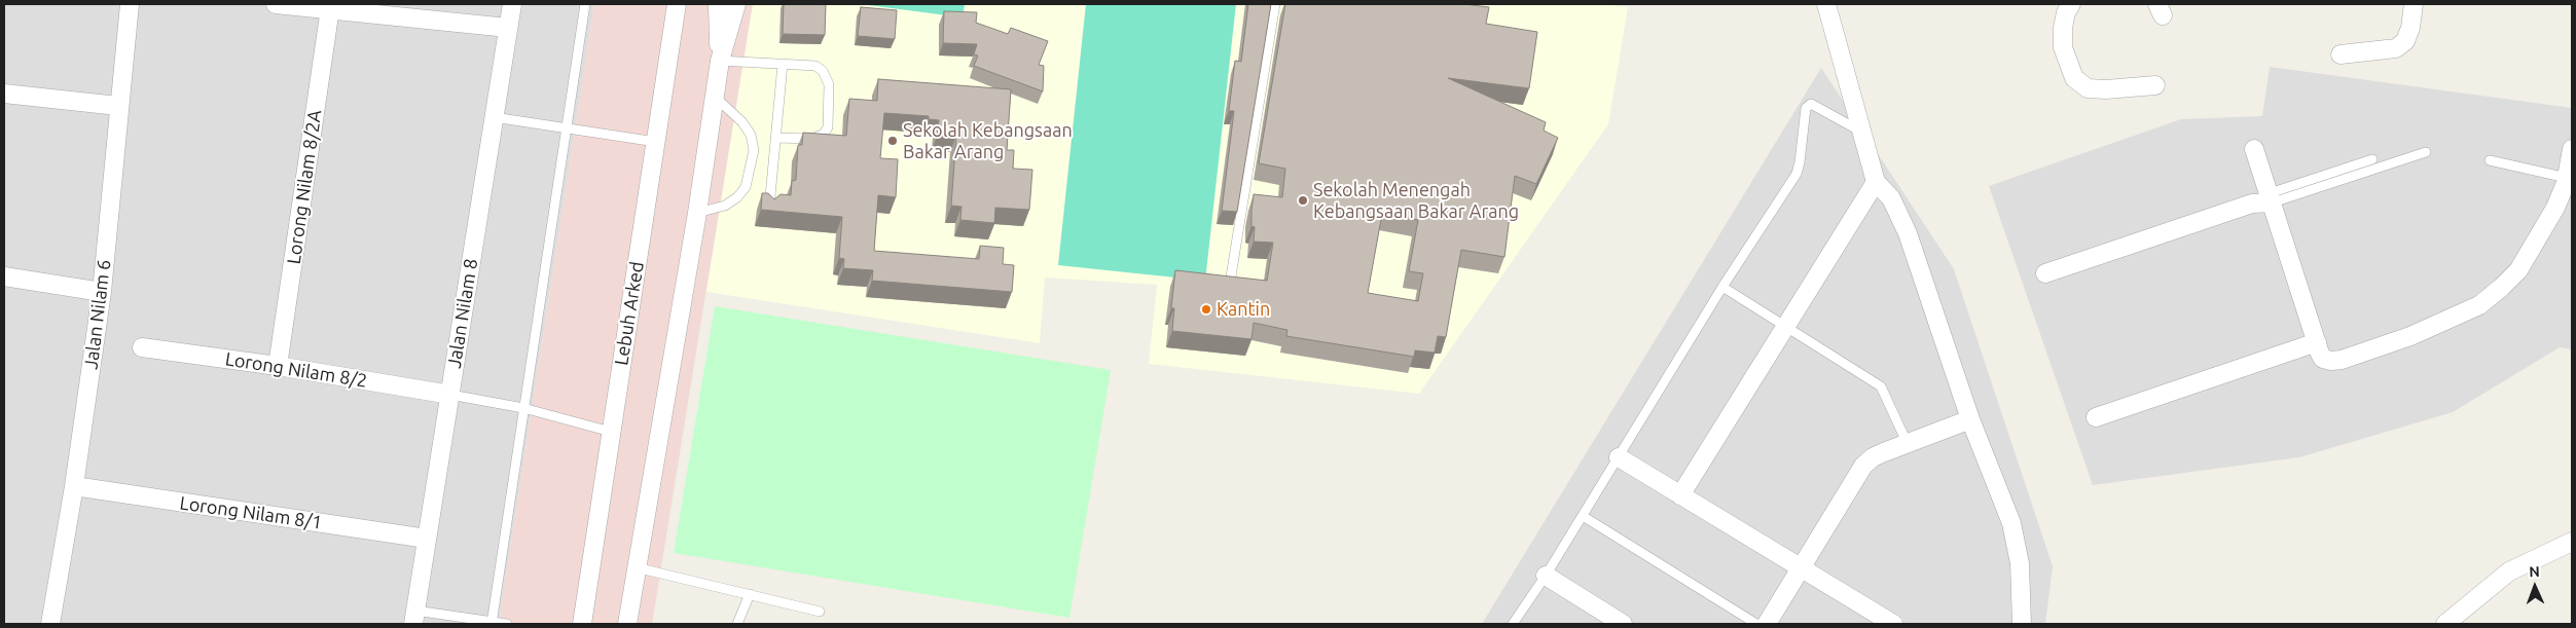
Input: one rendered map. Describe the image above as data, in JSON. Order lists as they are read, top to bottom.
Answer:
{
  "streets": {
    "street": [
      "Lorong Nilam 8/2A",
      "Jalan Nilam 8",
      "Lebuh Arked",
      "Jalan Nilam 6",
      "Lorong Nilam 8/2",
      "Lorong Nilam 8/1"
    ]
  },
  "crossings": [
    ["Lorong Nilam 8/2A", "Lorong Nilam 8/2"],
    ["Jalan Nilam 8", "Lorong Nilam 8/2"],
    ["Jalan Nilam 8", "Lorong Nilam 8/1"],
    ["Jalan Nilam 6", "Lorong Nilam 8/1"]
  ],
  "places": ["Sekolah Kebangsaan Bakar Arang", "Sekolah Menengah Kebangsaan Bakar Arang", "Kantin"],
  "north": "top"
}
